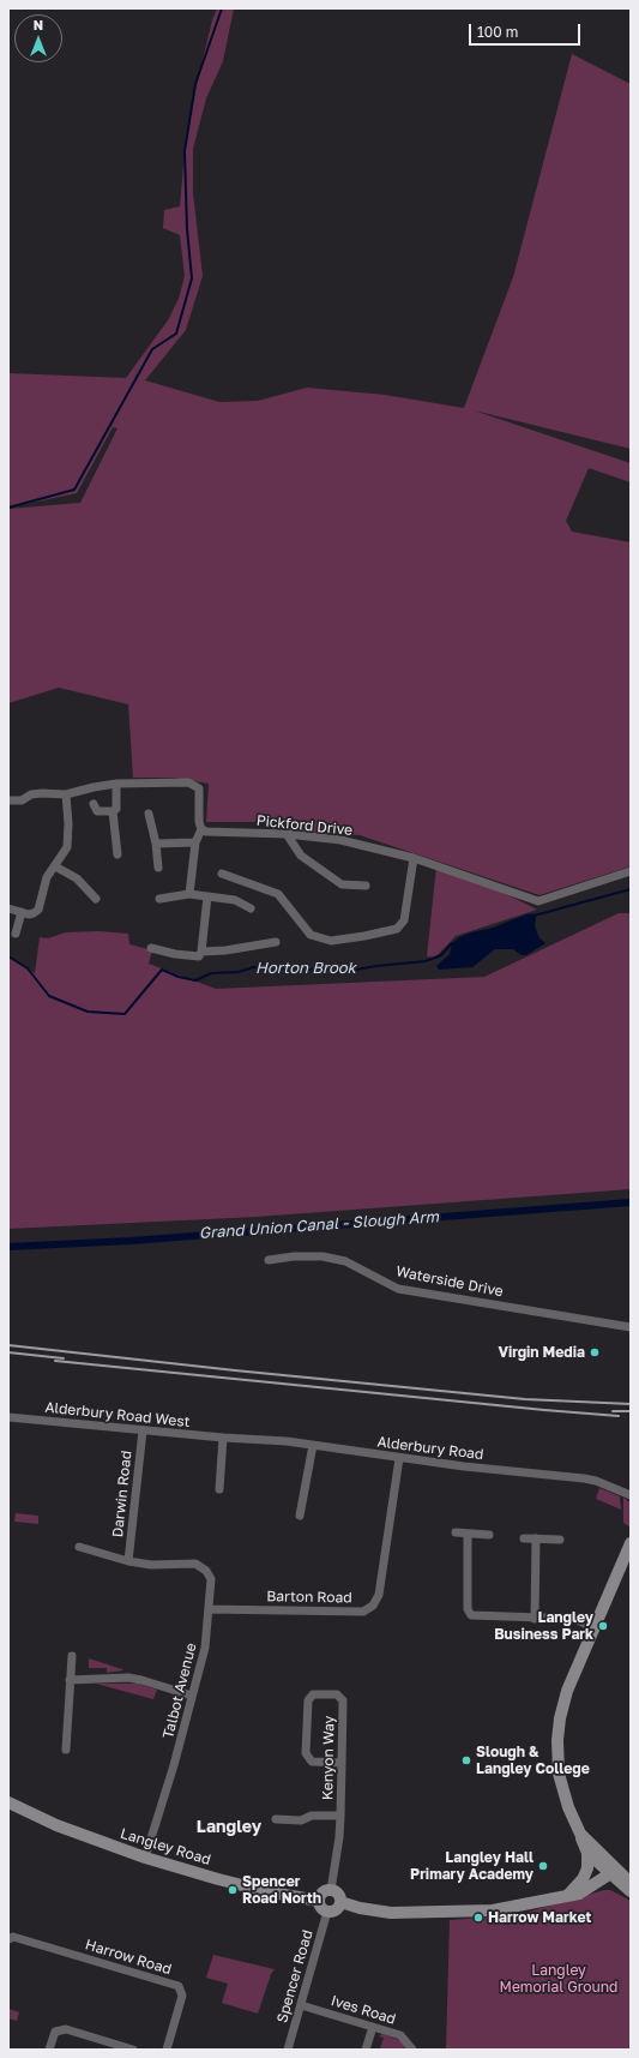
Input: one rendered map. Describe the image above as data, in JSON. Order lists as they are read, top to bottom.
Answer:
{
  "streets": {
    "street": [
      "Pickford Drive",
      "Waterside Drive",
      "Alderbury Road West",
      "Alderbury Road",
      "Darwin Road",
      "Barton Road",
      "Talbot Avenue",
      "Kenyon Way",
      "Langley Road",
      "Harrow Road",
      "Spencer Road",
      "Ives Road"
    ]
  },
  "crossings": [
    ["Alderbury Road West", "Alderbury Road"],
    ["Alderbury Road West", "Darwin Road"],
    ["Alderbury Road", "Barton Road"],
    ["Darwin Road", "Talbot Avenue"],
    ["Barton Road", "Talbot Avenue"],
    ["Talbot Avenue", "Langley Road"],
    ["Kenyon Way", "Langley Road"],
    ["Kenyon Way", "Spencer Road"],
    ["Langley Road", "Spencer Road"],
    ["Spencer Road", "Ives Road"]
  ],
  "districts": ["Langley"],
  "water": ["Horton Brook", "Grand Union Canal - Slough Arm"],
  "parks": ["Langley Memorial Ground"],
  "places": [
    "Virgin Media",
    "Langley Business Park",
    "Slough & Langley College",
    "Langley Hall Primary Academy",
    "Spencer Road North",
    "Harrow Market"
  ],
  "scale_bar": "100 m",
  "north": "top"
}
